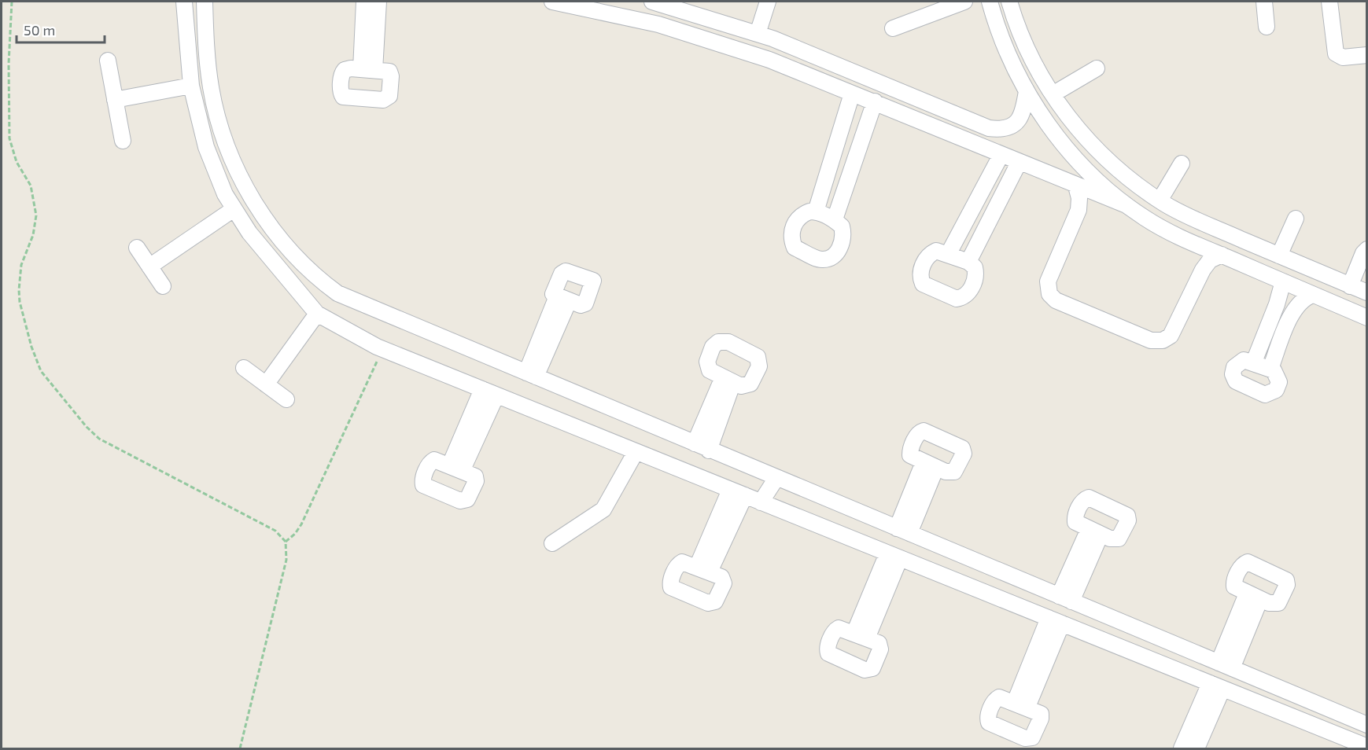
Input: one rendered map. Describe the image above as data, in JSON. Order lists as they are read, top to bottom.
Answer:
{
  "scale_bar": "50 m"
}
